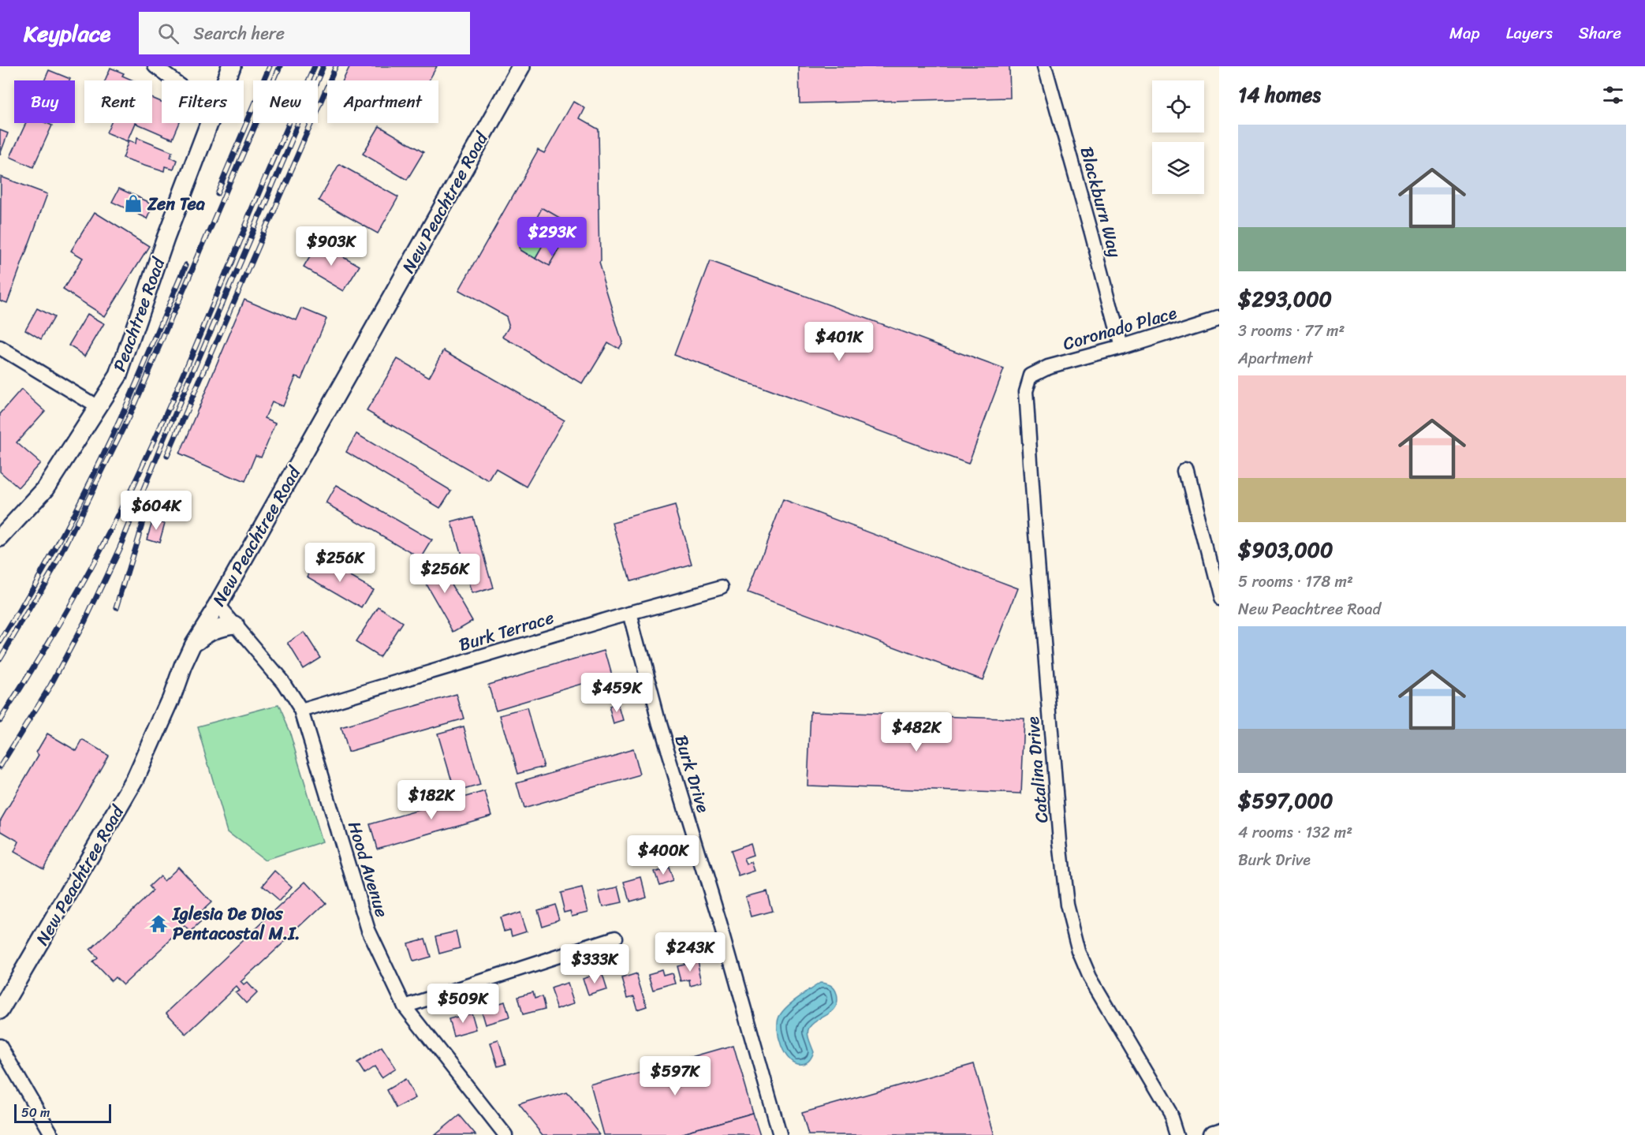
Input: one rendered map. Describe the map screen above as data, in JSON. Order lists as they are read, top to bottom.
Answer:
{
  "streets": {
    "street": [
      "Blackburn Way",
      "New Peachtree Road",
      "Peachtree Road",
      "Coronado Place",
      "Burk Terrace",
      "Catalina Drive",
      "Burk Drive",
      "Hood Avenue"
    ]
  },
  "crossings": [
    ["Blackburn Way", "Coronado Place"],
    ["New Peachtree Road", "Hood Avenue"],
    ["Coronado Place", "Catalina Drive"],
    ["Burk Terrace", "Burk Drive"],
    ["Burk Terrace", "Hood Avenue"]
  ],
  "places": {
    "shop": ["Zen Tea"],
    "temple": ["Iglesia De Dios Pentacostal M.I."]
  },
  "scale_bar": "50 m",
  "page": {
    "header": "Keyplace",
    "search": "Search here",
    "nav": ["Map", "Layers", "Share"],
    "heading": "14 homes",
    "chip": [
      "Buy",
      "Rent",
      "Filters",
      "New",
      "Apartment"
    ],
    "list": [
      {
        "name": "$293,000",
        "note": "3 rooms · 77 m² · Apartment"
      },
      {
        "name": "$903,000",
        "note": "5 rooms · 178 m² · New Peachtree Road"
      },
      {
        "name": "$597,000",
        "note": "4 rooms · 132 m² · Burk Drive"
      }
    ],
    "price": [
      "$293K",
      "$903K",
      "$401K",
      "$604K",
      "$256K",
      "$256K",
      "$459K",
      "$482K",
      "$182K",
      "$400K",
      "$243K",
      "$333K",
      "$509K",
      "$597K"
    ],
    "scale": "50 m"
  }
}
